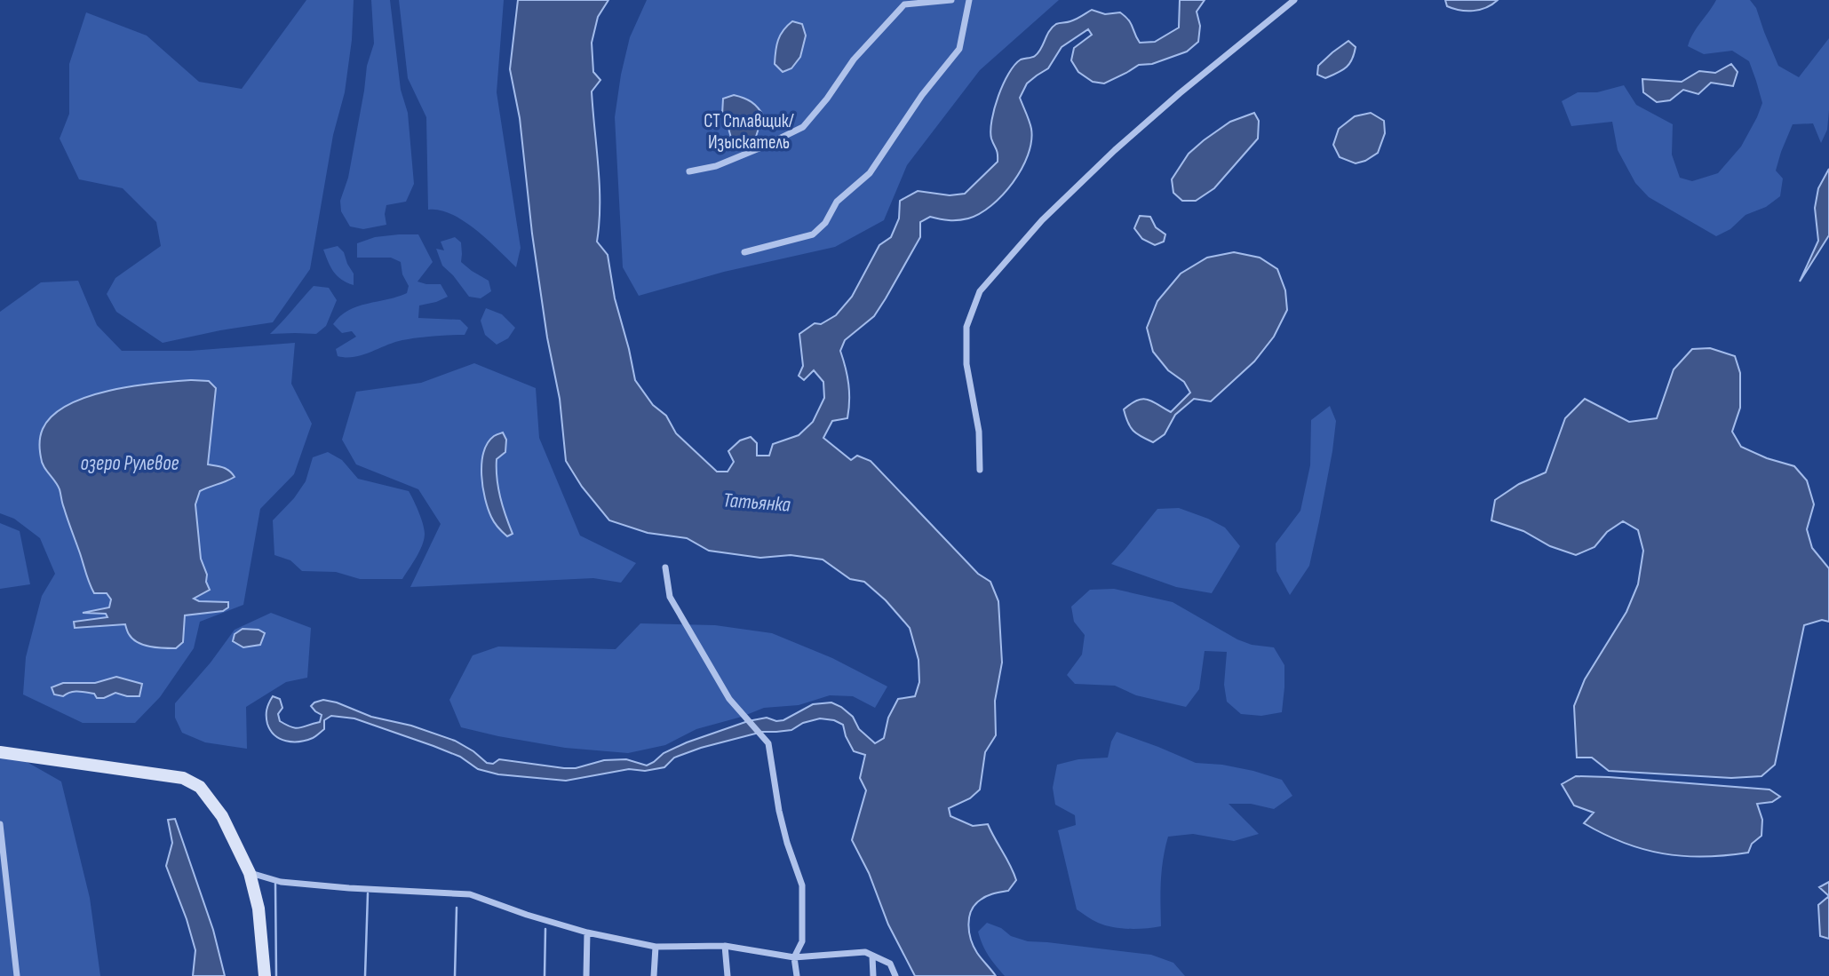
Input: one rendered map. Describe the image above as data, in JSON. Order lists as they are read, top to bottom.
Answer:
{
  "water": ["озеро Рулевое", "Татьянка"],
  "parks": ["СТ Сплавщик/ Изыскатель"]
}
